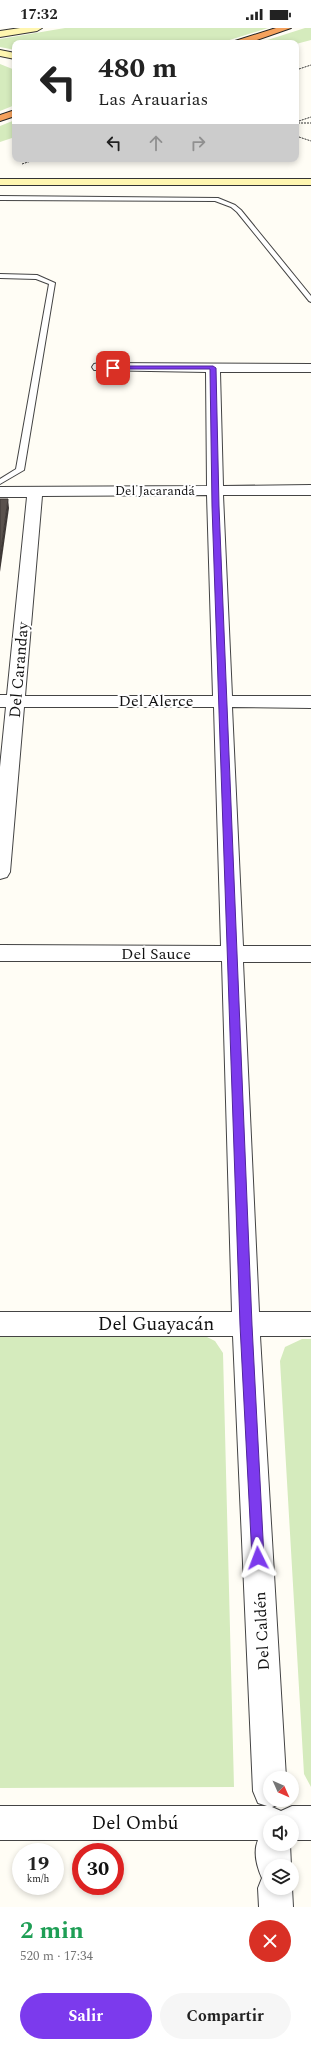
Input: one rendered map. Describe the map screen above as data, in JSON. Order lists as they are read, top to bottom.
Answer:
{
  "streets": {
    "street": [
      "Del Jacarandá",
      "Del Caranday",
      "Del Alerce",
      "Del Sauce",
      "Del Guayacán",
      "Del Caldén",
      "Del Ombú"
    ]
  },
  "crossings": [
    ["Del Jacarandá", "Del Caranday"],
    ["Del Jacarandá", "Del Caldén"],
    ["Del Caranday", "Del Alerce"],
    ["Del Alerce", "Del Caldén"],
    ["Del Sauce", "Del Caldén"],
    ["Del Guayacán", "Del Caldén"]
  ],
  "north": "bottom right",
  "page": {
    "status": "17:32",
    "turn": ["480 m", "Las Arauarias"],
    "speed": "19 km/h",
    "limit": "30",
    "heading": ["2 min", "520 m · 17:34"],
    "buttons": ["Salir", "Compartir"]
  }
}
